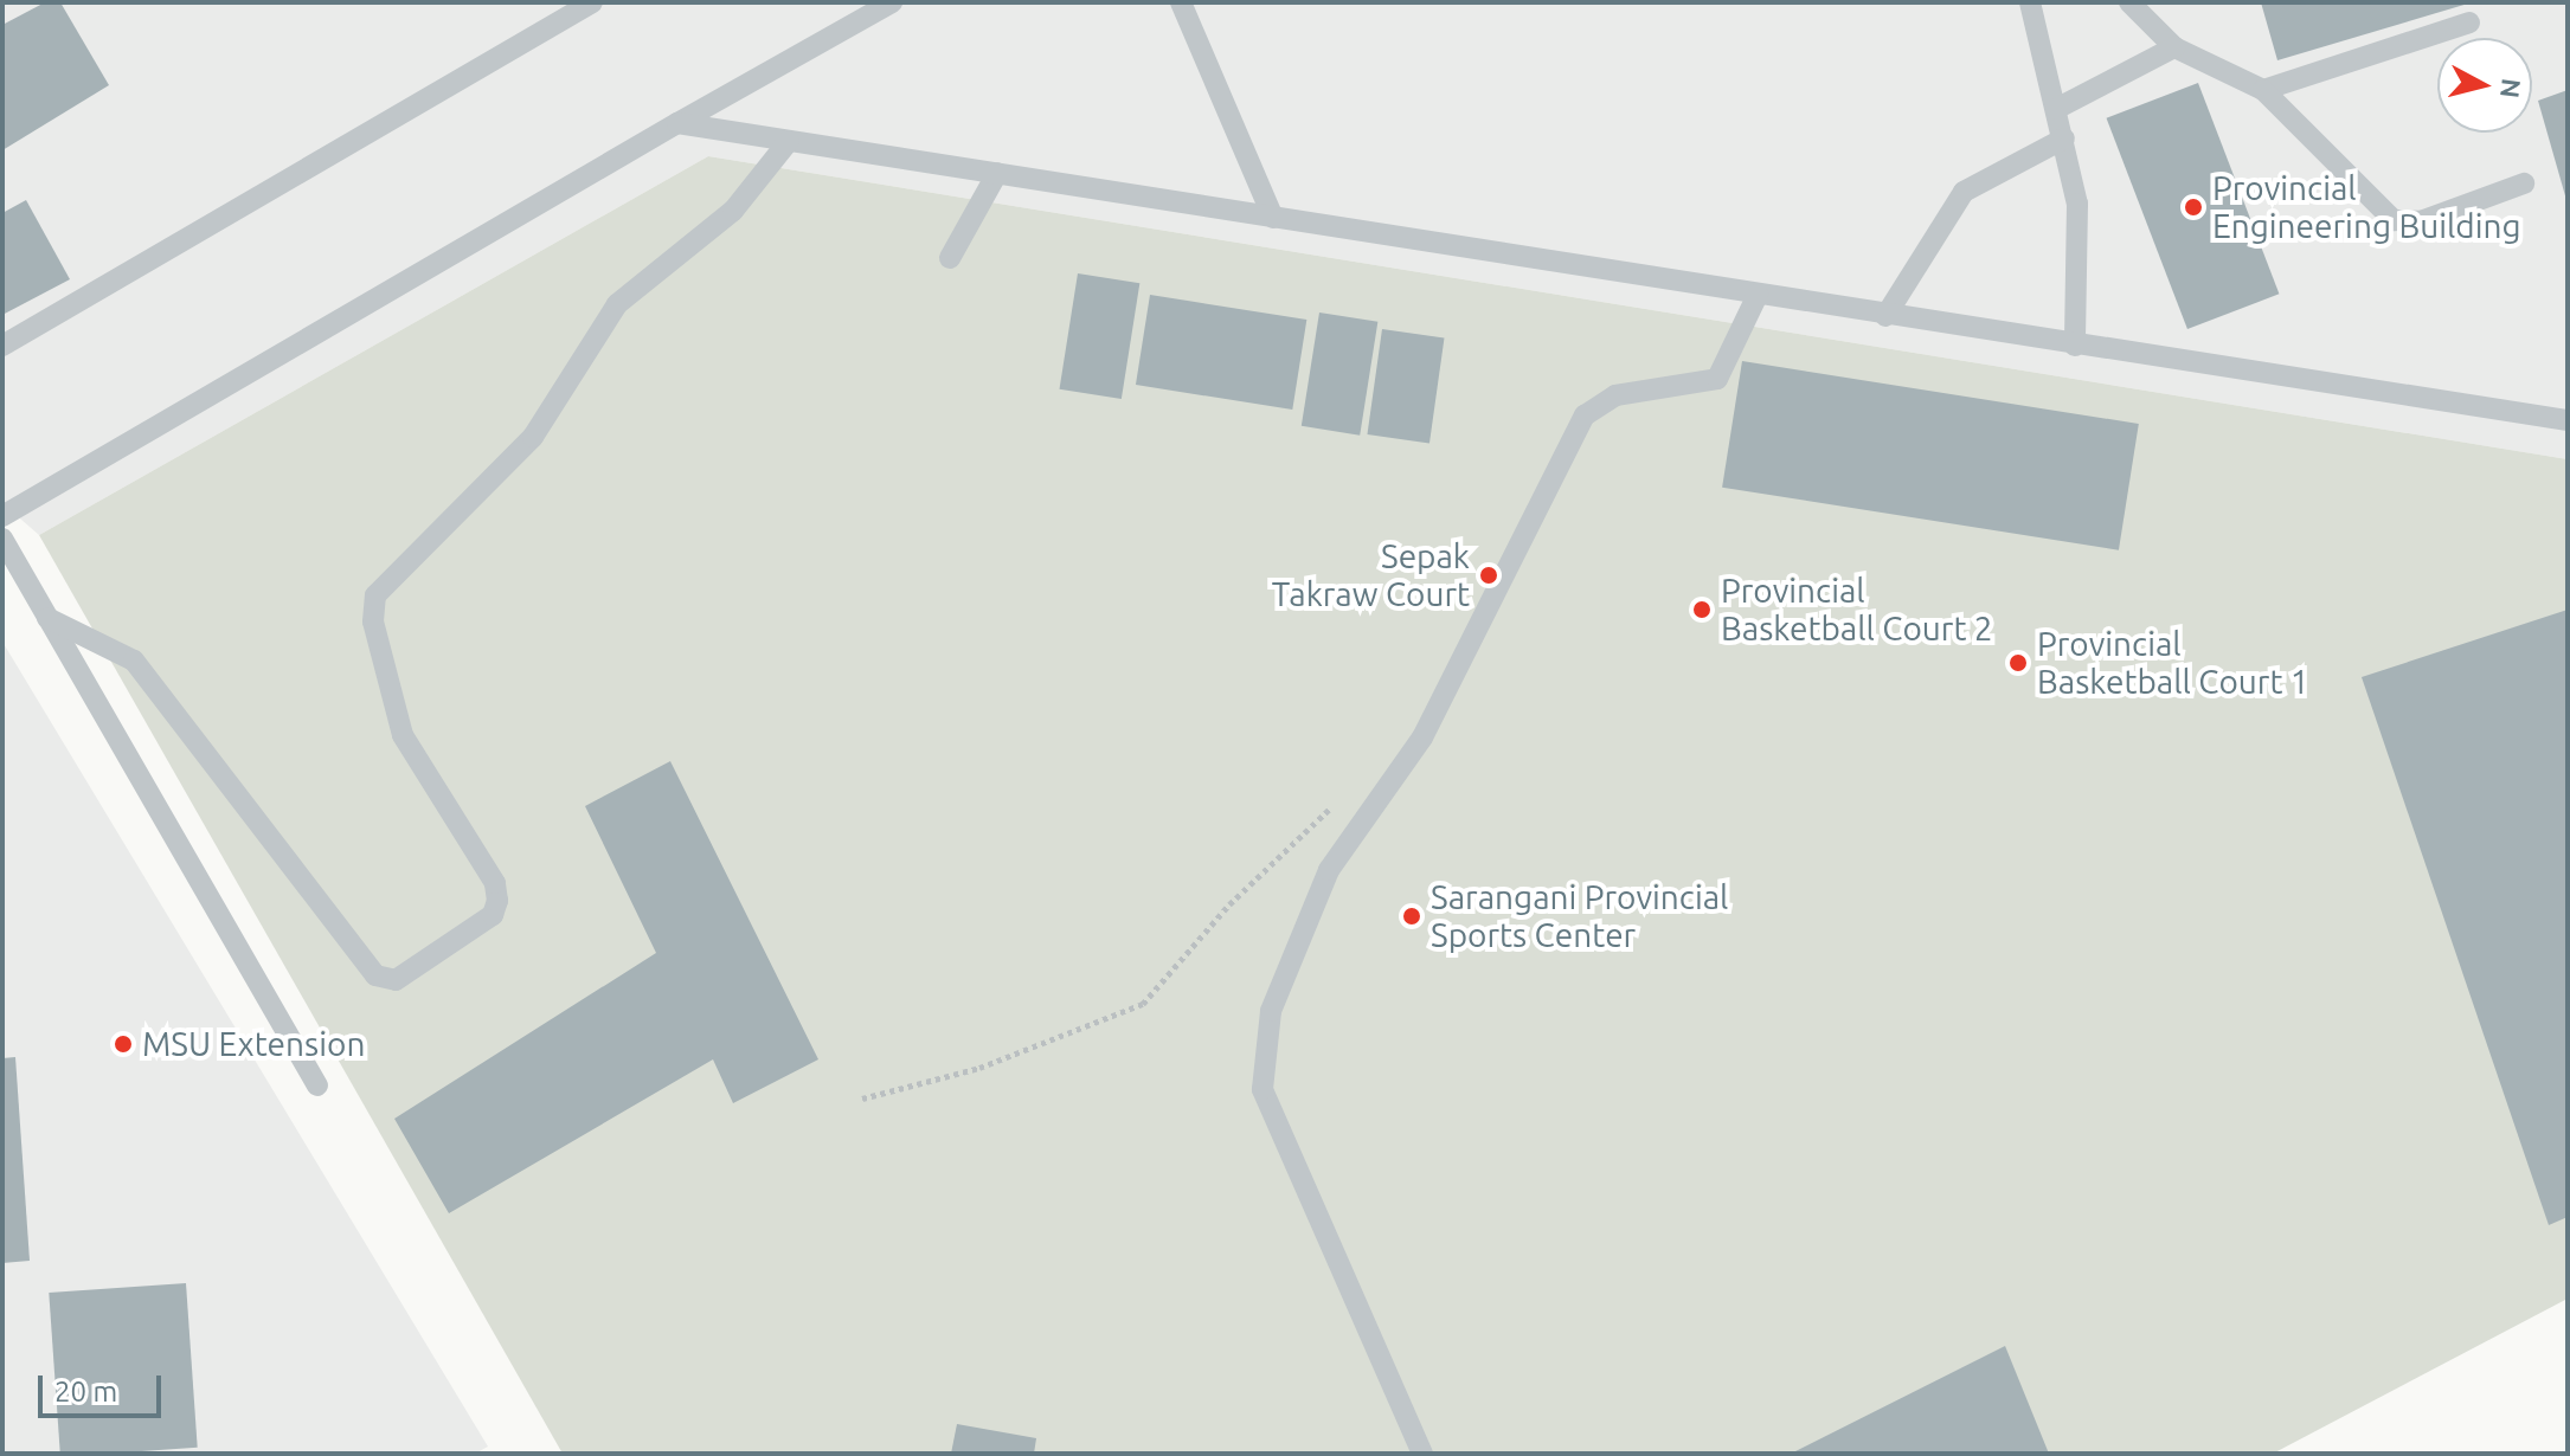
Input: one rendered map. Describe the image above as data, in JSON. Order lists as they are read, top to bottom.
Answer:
{
  "places": [
    "Provincial Engineering Building",
    "Sepak Takraw Court",
    "Provincial Basketball Court 2",
    "Provincial Basketball Court 1",
    "Sarangani Provincial Sports Center",
    "MSU Extension"
  ],
  "scale_bar": "20 m",
  "north": "right"
}
